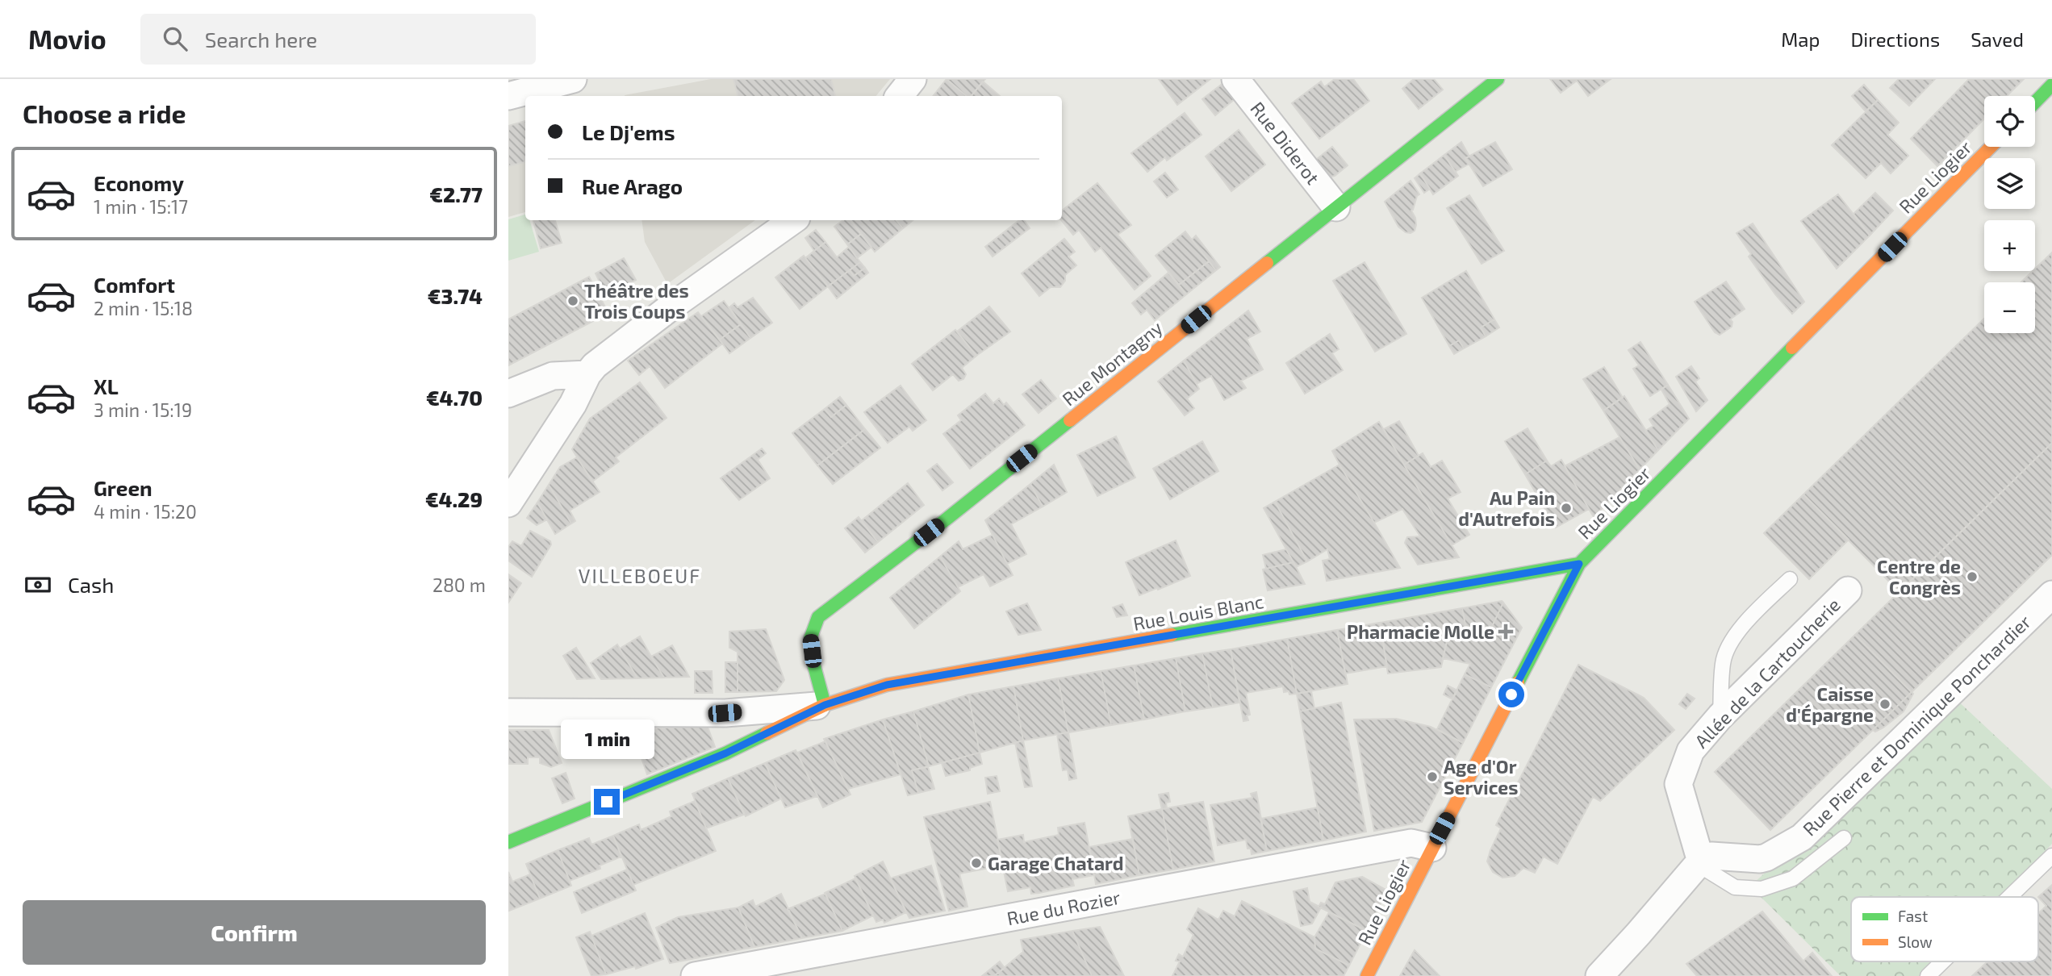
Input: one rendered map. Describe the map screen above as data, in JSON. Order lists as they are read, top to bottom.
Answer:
{
  "streets": {
    "street": [
      "Rue Diderot",
      "Rue Liogier",
      "Rue Montagny",
      "Rue Louis Blanc",
      "Allée de la Cartoucherie",
      "Rue Pierre et Dominique Ponchardier",
      "Rue du Rozier"
    ]
  },
  "crossings": [
    ["Rue Diderot", "Rue Montagny"],
    ["Rue Liogier", "Rue Louis Blanc"],
    ["Rue Liogier", "Rue du Rozier"],
    ["Rue Montagny", "Rue Louis Blanc"],
    ["Allée de la Cartoucherie", "Rue Pierre et Dominique Ponchardier"]
  ],
  "districts": ["VILLEBOEUF"],
  "places": {
    "other": [
      "Théâtre des Trois Coups",
      "Au Pain d'Autrefois",
      "Centre de Congrès",
      "Caisse d'Épargne",
      "Age d'Or Services",
      "Garage Chatard"
    ],
    "health": ["Pharmacie Molle"]
  },
  "legend": ["Fast", "Slow"],
  "page": {
    "header": "Movio",
    "search": "Search here",
    "nav": ["Map", "Directions", "Saved"],
    "heading": "Choose a ride",
    "map_buttons": ["+", "−"],
    "banner": ["Le Dj'ems", "Rue Arago"],
    "list": [
      {
        "name": "Economy",
        "note": "1 min · 15:17",
        "value": "€2.77"
      },
      {
        "name": "Comfort",
        "note": "2 min · 15:18",
        "value": "€3.74"
      },
      {
        "name": "XL",
        "note": "3 min · 15:19",
        "value": "€4.70"
      },
      {
        "name": "Green",
        "note": "4 min · 15:20",
        "value": "€4.29"
      }
    ],
    "pay": ["Cash", "280 m"],
    "bubble": "1 min",
    "buttons": "Confirm"
  }
}
